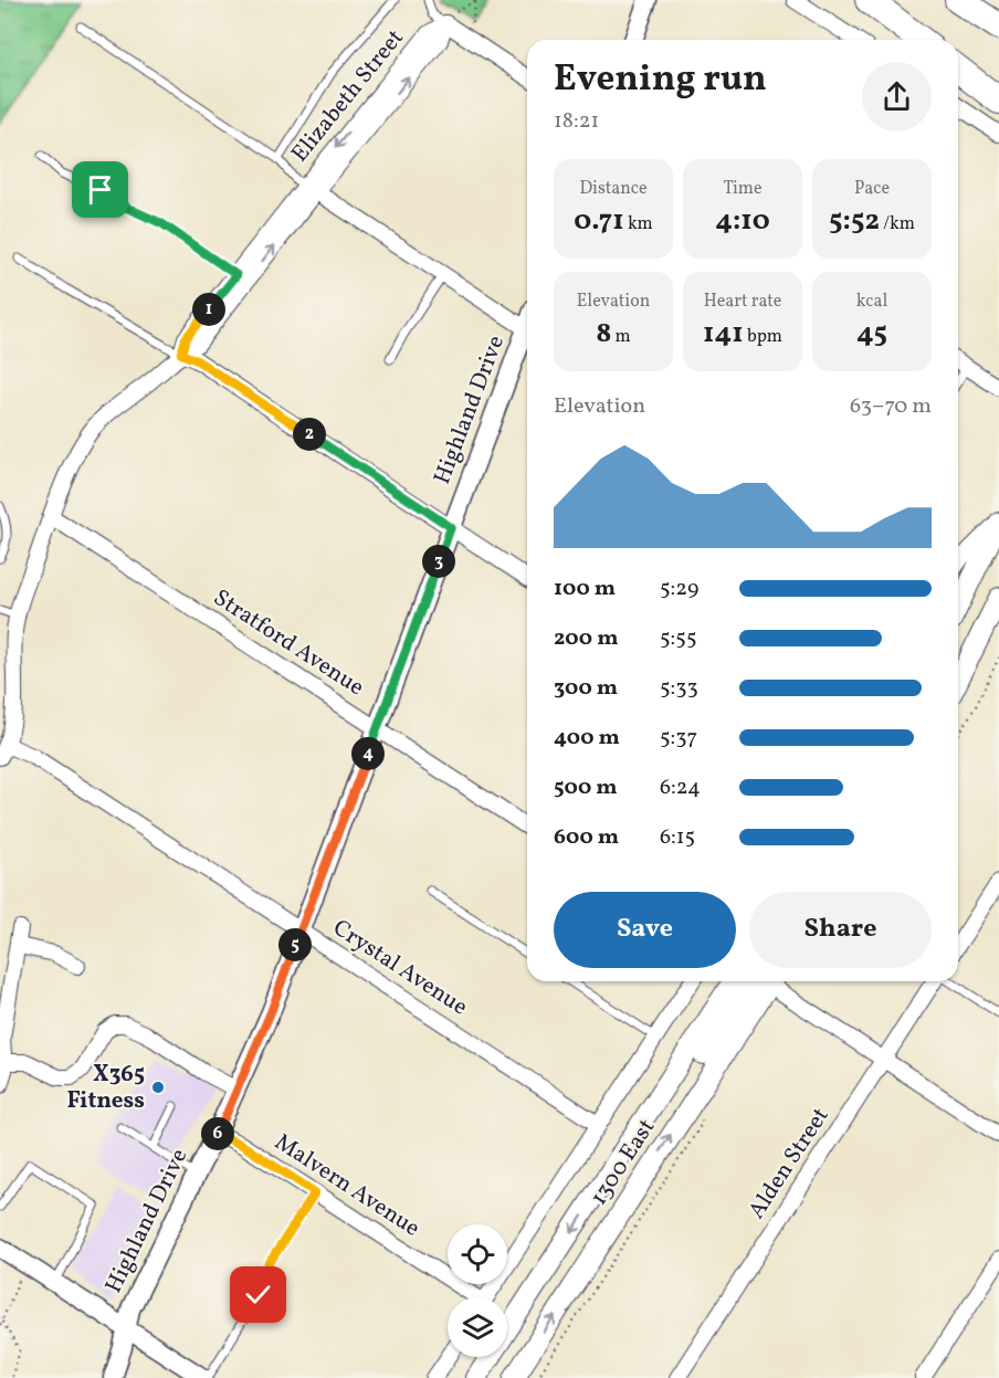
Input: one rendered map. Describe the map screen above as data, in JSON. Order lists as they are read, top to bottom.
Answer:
{
  "streets": {
    "main road": ["1300 East"],
    "street": [
      "Elizabeth Street",
      "Highland Drive",
      "Stratford Avenue",
      "Crystal Avenue",
      "Alden Street",
      "Malvern Avenue"
    ]
  },
  "crossings": [
    ["Elizabeth Street", "Stratford Avenue"],
    ["Elizabeth Street", "Crystal Avenue"],
    ["Highland Drive", "Stratford Avenue"],
    ["Highland Drive", "Crystal Avenue"],
    ["Highland Drive", "Malvern Avenue"]
  ],
  "places": ["X365 Fitness"],
  "page": {
    "heading": ["Evening run", "18:21"],
    "stats": [
      ["Distance", "0.71 km"],
      ["Time", "4:10"],
      ["Pace", "5:52 /km"],
      ["Elevation", "8 m"],
      ["Heart rate", "141 bpm"],
      ["kcal", "45"]
    ],
    "pins": [
      "1",
      "2",
      "3",
      "4",
      "5",
      "6"
    ],
    "chart": ["Elevation", "63–70 m"],
    "list": [
      {
        "name": "100 m",
        "note": "5:29"
      },
      {
        "name": "200 m",
        "note": "5:55"
      },
      {
        "name": "300 m",
        "note": "5:33"
      },
      {
        "name": "400 m",
        "note": "5:37"
      },
      {
        "name": "500 m",
        "note": "6:24"
      },
      {
        "name": "600 m",
        "note": "6:15"
      }
    ],
    "buttons": ["Save", "Share"]
  }
}
